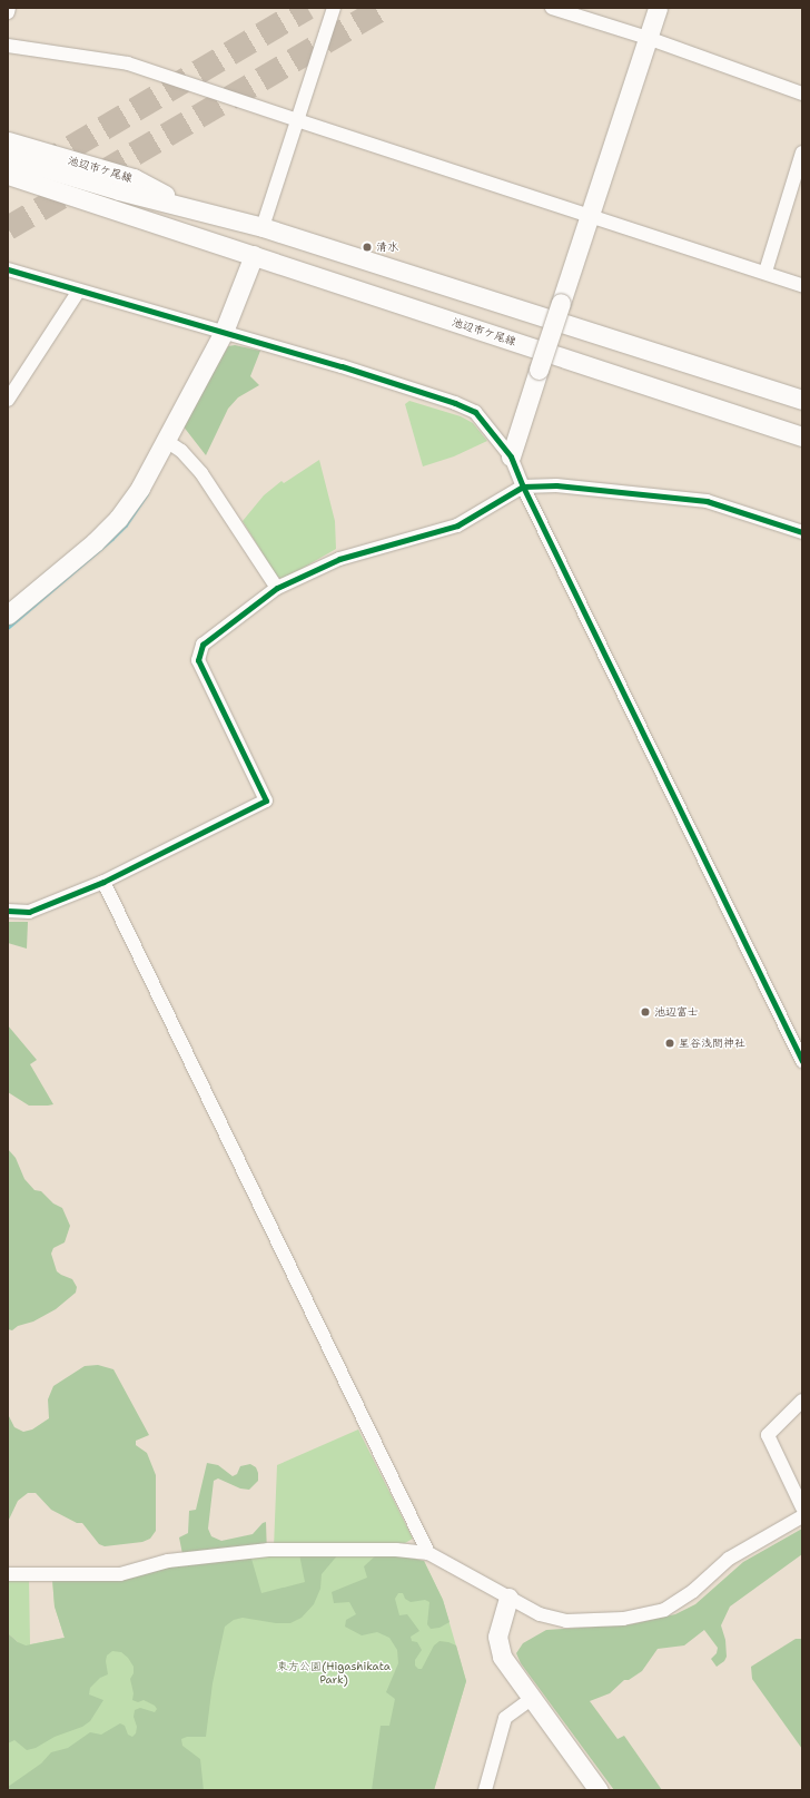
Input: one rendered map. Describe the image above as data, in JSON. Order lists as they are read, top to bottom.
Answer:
{
  "streets": {
    "street": ["池辺市ケ尾線"]
  },
  "parks": ["東方公園(Higashikata Park)"],
  "places": ["清水", "池辺富士", "星谷浅間神社"]
}
